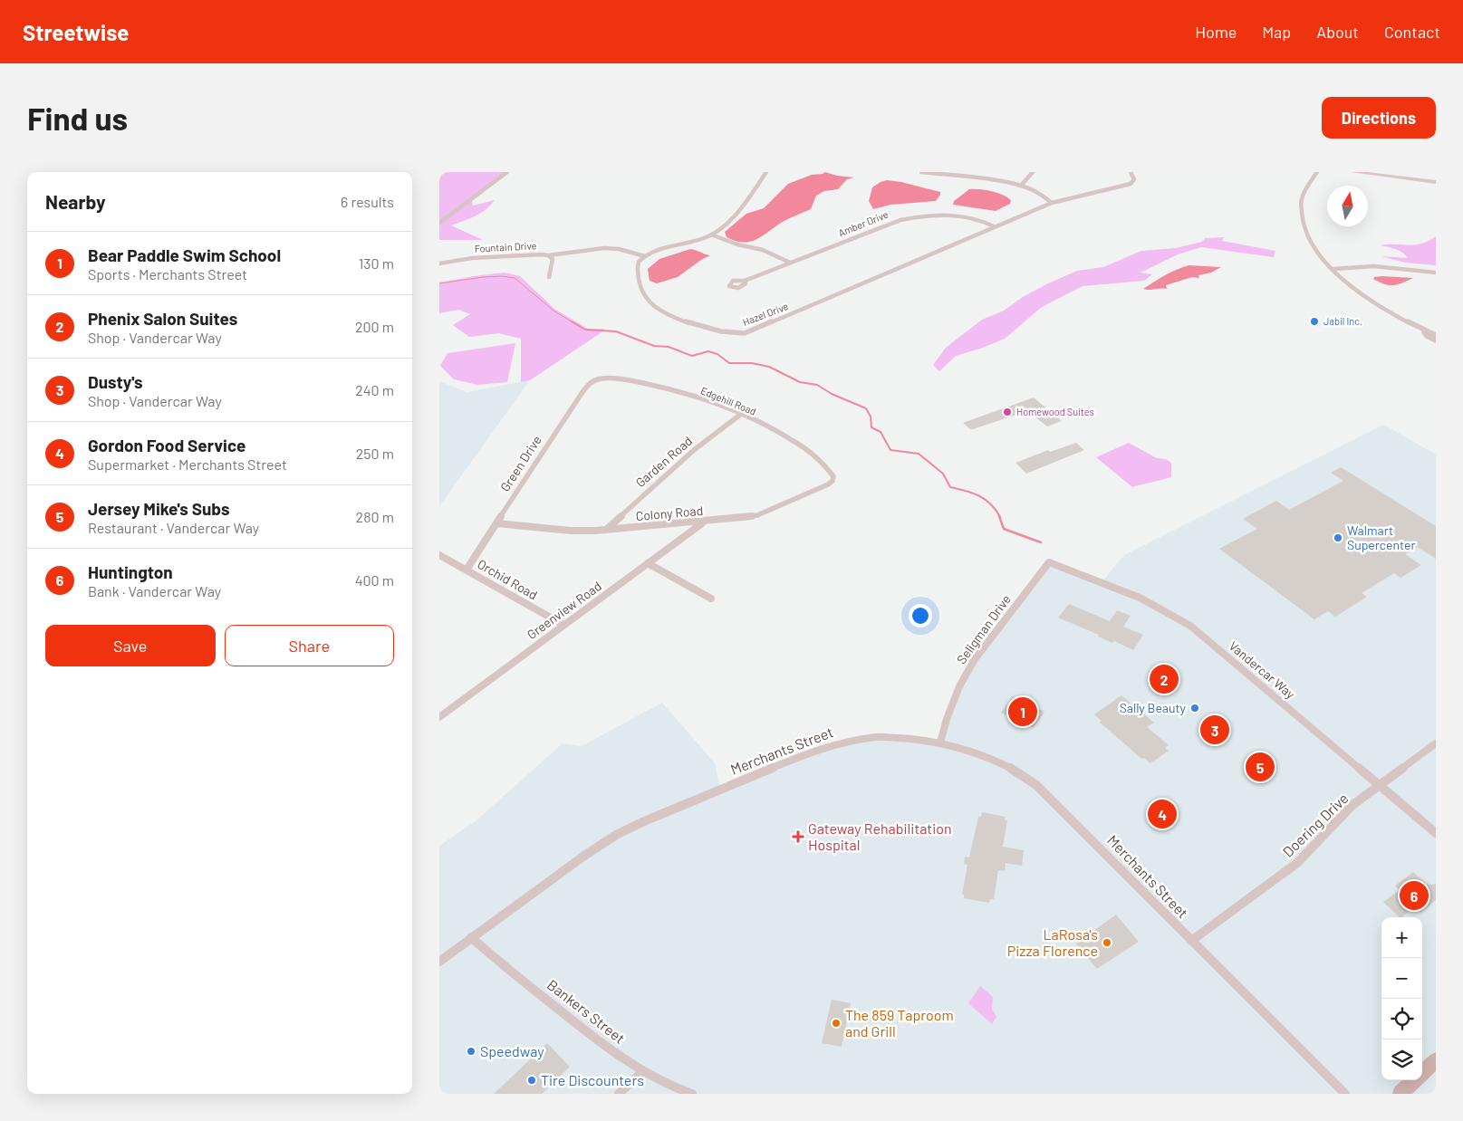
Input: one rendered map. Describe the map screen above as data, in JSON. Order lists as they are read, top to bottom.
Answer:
{
  "streets": {
    "street": [
      "Amber Drive",
      "Fountain Drive",
      "Hazel Drive",
      "Edgehill Road",
      "Garden Road",
      "Green Drive",
      "Colony Road",
      "Orchid Road",
      "Greenview Road",
      "Seligman Drive",
      "Vandercar Way",
      "Merchants Street",
      "Doering Drive",
      "Bankers Street"
    ]
  },
  "crossings": [
    ["Amber Drive", "Hazel Drive"],
    ["Edgehill Road", "Garden Road"],
    ["Edgehill Road", "Green Drive"],
    ["Edgehill Road", "Colony Road"],
    ["Garden Road", "Colony Road"],
    ["Green Drive", "Colony Road"],
    ["Green Drive", "Orchid Road"],
    ["Colony Road", "Greenview Road"],
    ["Orchid Road", "Greenview Road"],
    ["Seligman Drive", "Vandercar Way"],
    ["Seligman Drive", "Merchants Street"],
    ["Vandercar Way", "Doering Drive"],
    ["Merchants Street", "Doering Drive"],
    ["Merchants Street", "Bankers Street"]
  ],
  "places": {
    "other": [
      "Jabil Inc.",
      "Homewood Suites",
      "Walmart Supercenter",
      "Sally Beauty",
      "LaRosa's Pizza Florence",
      "The 859 Taproom and Grill",
      "Speedway",
      "Tire Discounters"
    ],
    "health": ["Gateway Rehabilitation Hospital"]
  },
  "north": "top",
  "page": {
    "header": "Streetwise",
    "nav": [
      "Home",
      "Map",
      "About",
      "Contact"
    ],
    "buttons": [
      "Directions",
      ["Save", "Share"]
    ],
    "title": "Find us",
    "heading": ["Nearby", "6 results"],
    "list": [
      {
        "mark": "1",
        "name": "Bear Paddle Swim School",
        "note": "Sports · Merchants Street",
        "value": "130 m"
      },
      {
        "mark": "2",
        "name": "Phenix Salon Suites",
        "note": "Shop · Vandercar Way",
        "value": "200 m"
      },
      {
        "mark": "3",
        "name": "Dusty's",
        "note": "Shop · Vandercar Way",
        "value": "240 m"
      },
      {
        "mark": "4",
        "name": "Gordon Food Service",
        "note": "Supermarket · Merchants Street",
        "value": "250 m"
      },
      {
        "mark": "5",
        "name": "Jersey Mike's Subs",
        "note": "Restaurant · Vandercar Way",
        "value": "280 m"
      },
      {
        "mark": "6",
        "name": "Huntington",
        "note": "Bank · Vandercar Way",
        "value": "400 m"
      }
    ],
    "pins": [
      "2",
      "1",
      "3",
      "5",
      "4",
      "6"
    ],
    "map_buttons": ["+", "−"]
  }
}
